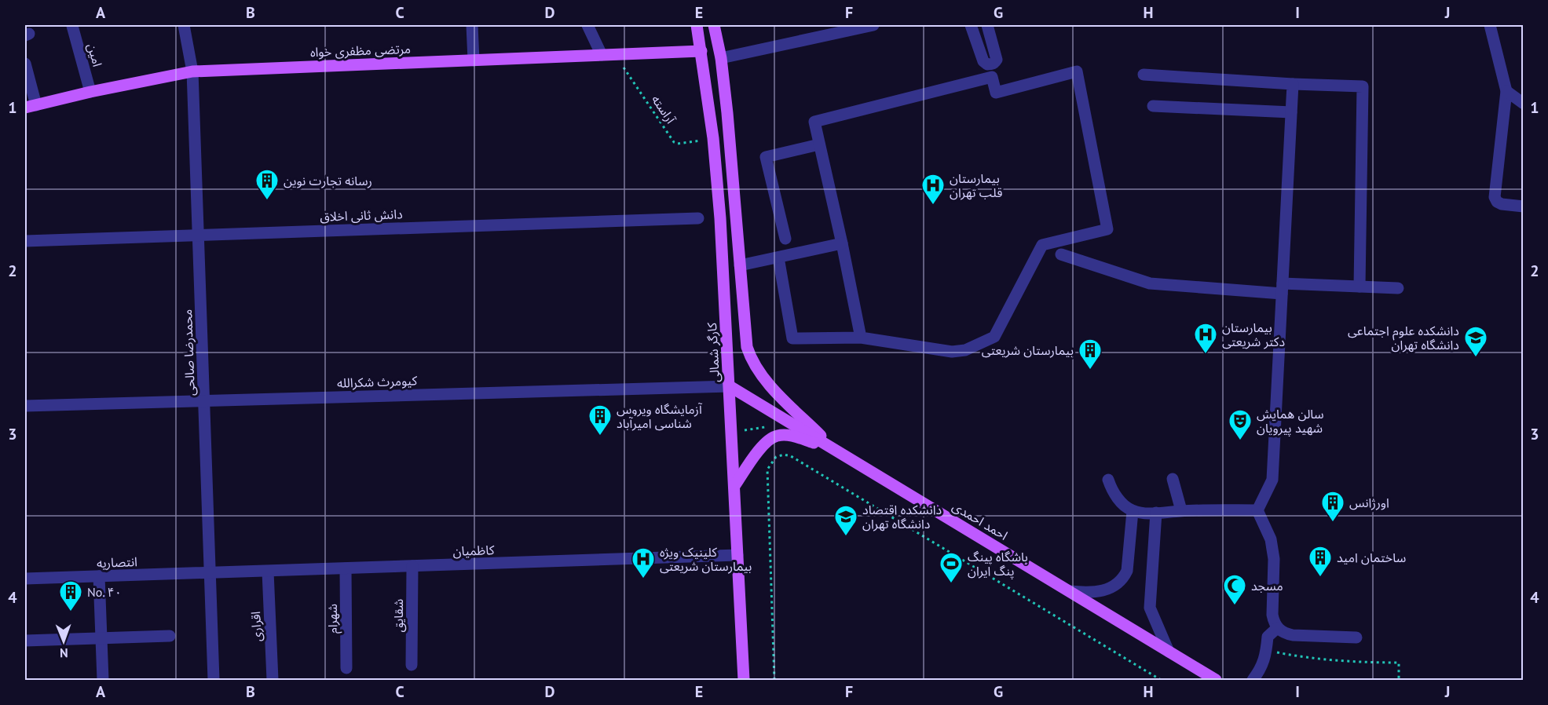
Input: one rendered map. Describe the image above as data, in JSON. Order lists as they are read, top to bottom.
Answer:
{
  "streets": {
    "main road": ["مرتضی مظفری خواه", "کارگر شمالی", "احمد احمدی"],
    "street": [
      "امین",
      "دانش ثانی اخلاق",
      "محمدرضا صالحی",
      "کیومرث شکرالله",
      "کاظمیان",
      "انتصاریه",
      "شقایق",
      "شهرام",
      "اقراری"
    ],
    "path": ["آراسته"]
  },
  "crossings": [
    ["مرتضی مظفری خواه", "امین"],
    ["مرتضی مظفری خواه", "آراسته"],
    ["مرتضی مظفری خواه", "محمدرضا صالحی"],
    ["مرتضی مظفری خواه", "کارگر شمالی"],
    ["آراسته", "کارگر شمالی"],
    ["دانش ثانی اخلاق", "محمدرضا صالحی"],
    ["محمدرضا صالحی", "کیومرث شکرالله"],
    ["محمدرضا صالحی", "کاظمیان"],
    ["محمدرضا صالحی", "انتصاریه"],
    ["کارگر شمالی", "کیومرث شکرالله"],
    ["کارگر شمالی", "احمد احمدی"],
    ["کارگر شمالی", "کاظمیان"],
    ["کیومرث شکرالله", "احمد احمدی"],
    ["کاظمیان", "انتصاریه"],
    ["کاظمیان", "شقایق"],
    ["کاظمیان", "شهرام"],
    ["کاظمیان", "اقراری"]
  ],
  "places": {
    "building": [
      "رسانه تجارت نوین",
      "بیمارستان شریعتی",
      "آزمایشگاه ویروس شناسی امیرآباد",
      "اورژانس",
      "ساختمان امید",
      "No. ۴۰"
    ],
    "hospital": ["بیمارستان قلب تهران", "بیمارستان دکتر شریعتی", "کلینیک ویژه بیمارستان شریعتی"],
    "school or university": ["دانشکده علوم اجتماعی دانشگاه تهران", "دانشکده اقتصاد دانشگاه تهران"],
    "theatre": ["سالن همایش شهید پیرویان"],
    "sports": ["باشگاه پینگ پنگ ایران"],
    "mosque": ["مسجد"]
  },
  "north": "bottom",
  "grid": {
    "columns": [
      "A",
      "B",
      "C",
      "D",
      "E",
      "F",
      "G",
      "H",
      "I",
      "J"
    ],
    "rows": [
      "1",
      "2",
      "3",
      "4"
    ]
  }
}
